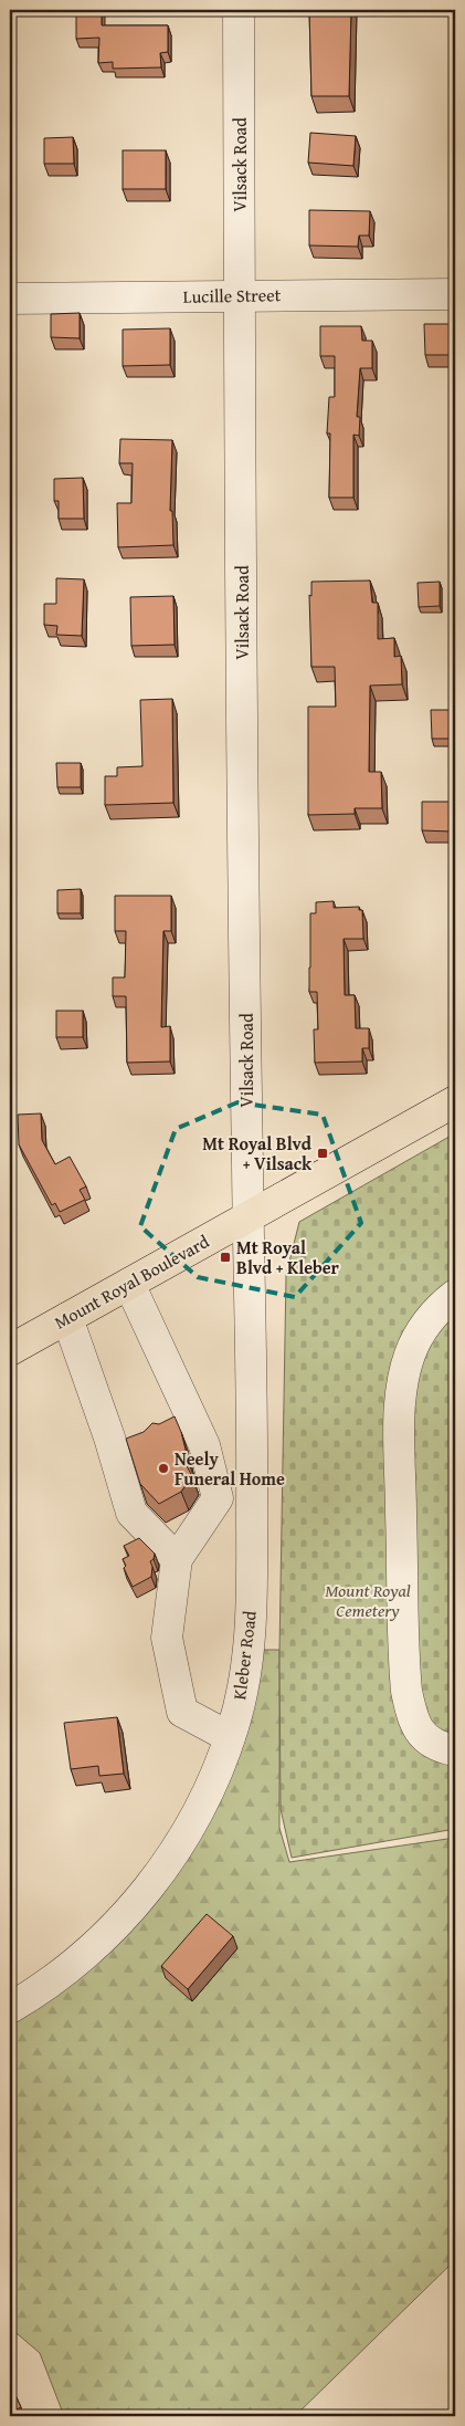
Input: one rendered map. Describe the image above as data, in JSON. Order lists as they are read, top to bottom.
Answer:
{
  "streets": {
    "main road": ["Mount Royal Boulevard"],
    "street": ["Vilsack Road", "Lucille Street", "Kleber Road"]
  },
  "crossings": [
    ["Vilsack Road", "Lucille Street"],
    ["Vilsack Road", "Mount Royal Boulevard"],
    ["Vilsack Road", "Kleber Road"],
    ["Mount Royal Boulevard", "Kleber Road"]
  ],
  "parks": ["Mount Royal Cemetery"],
  "places": {
    "transit": ["Mt Royal Blvd + Vilsack", "Mt Royal Blvd + Kleber"],
    "other": ["Neely Funeral Home"]
  }
}
